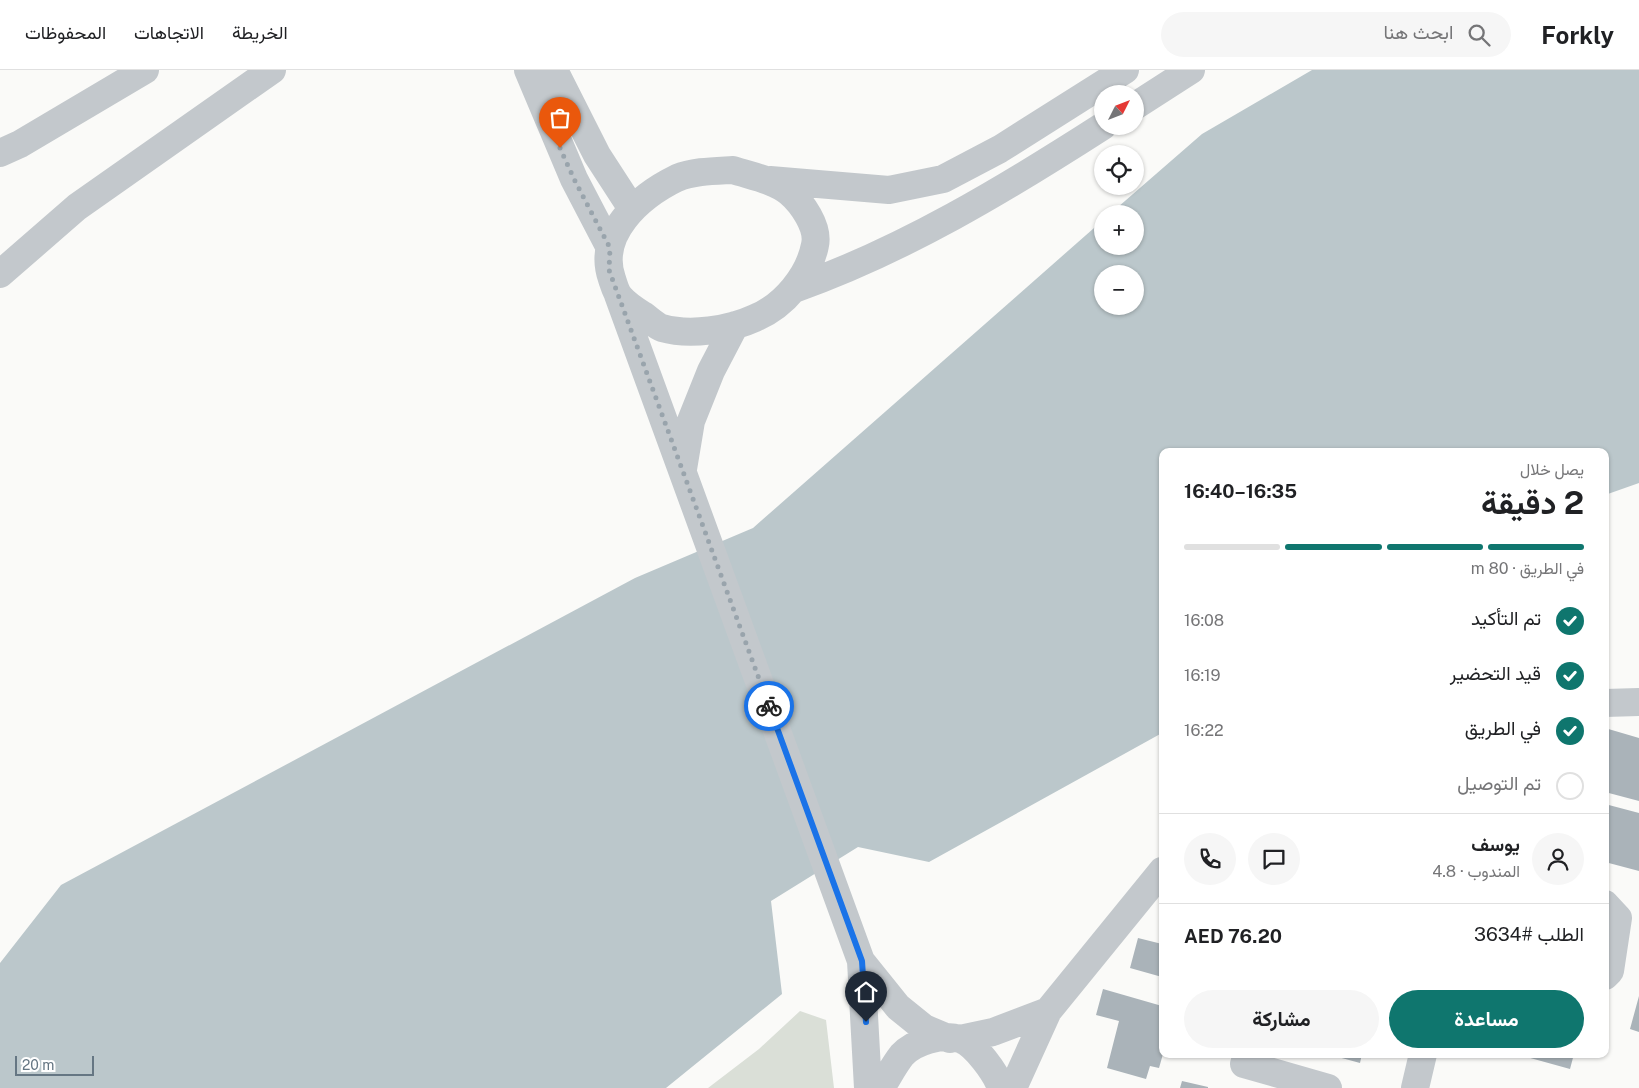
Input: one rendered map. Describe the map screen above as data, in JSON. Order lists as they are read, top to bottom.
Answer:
{
  "scale_bar": "20 m",
  "north": "top right",
  "page": {
    "header": "Forkly",
    "search": "ابحث هنا",
    "nav": ["الخريطة", "الاتجاهات", "المحفوظات"],
    "map_buttons": ["+", "−"],
    "heading": ["2 دقيقة", "يصل خلال", "16:35–16:40"],
    "panel": [
      "يوسف",
      "المندوب · 4.8",
      "الطلب #3634",
      "AED 76.20"
    ],
    "bar": "في الطريق · 80 m",
    "list": [
      ["تم التأكيد", "16:08"],
      ["قيد التحضير", "16:19"],
      ["في الطريق", "16:22"],
      "تم التوصيل"
    ],
    "buttons": ["مساعدة", "مشاركة"],
    "scale": "20 m"
  }
}
